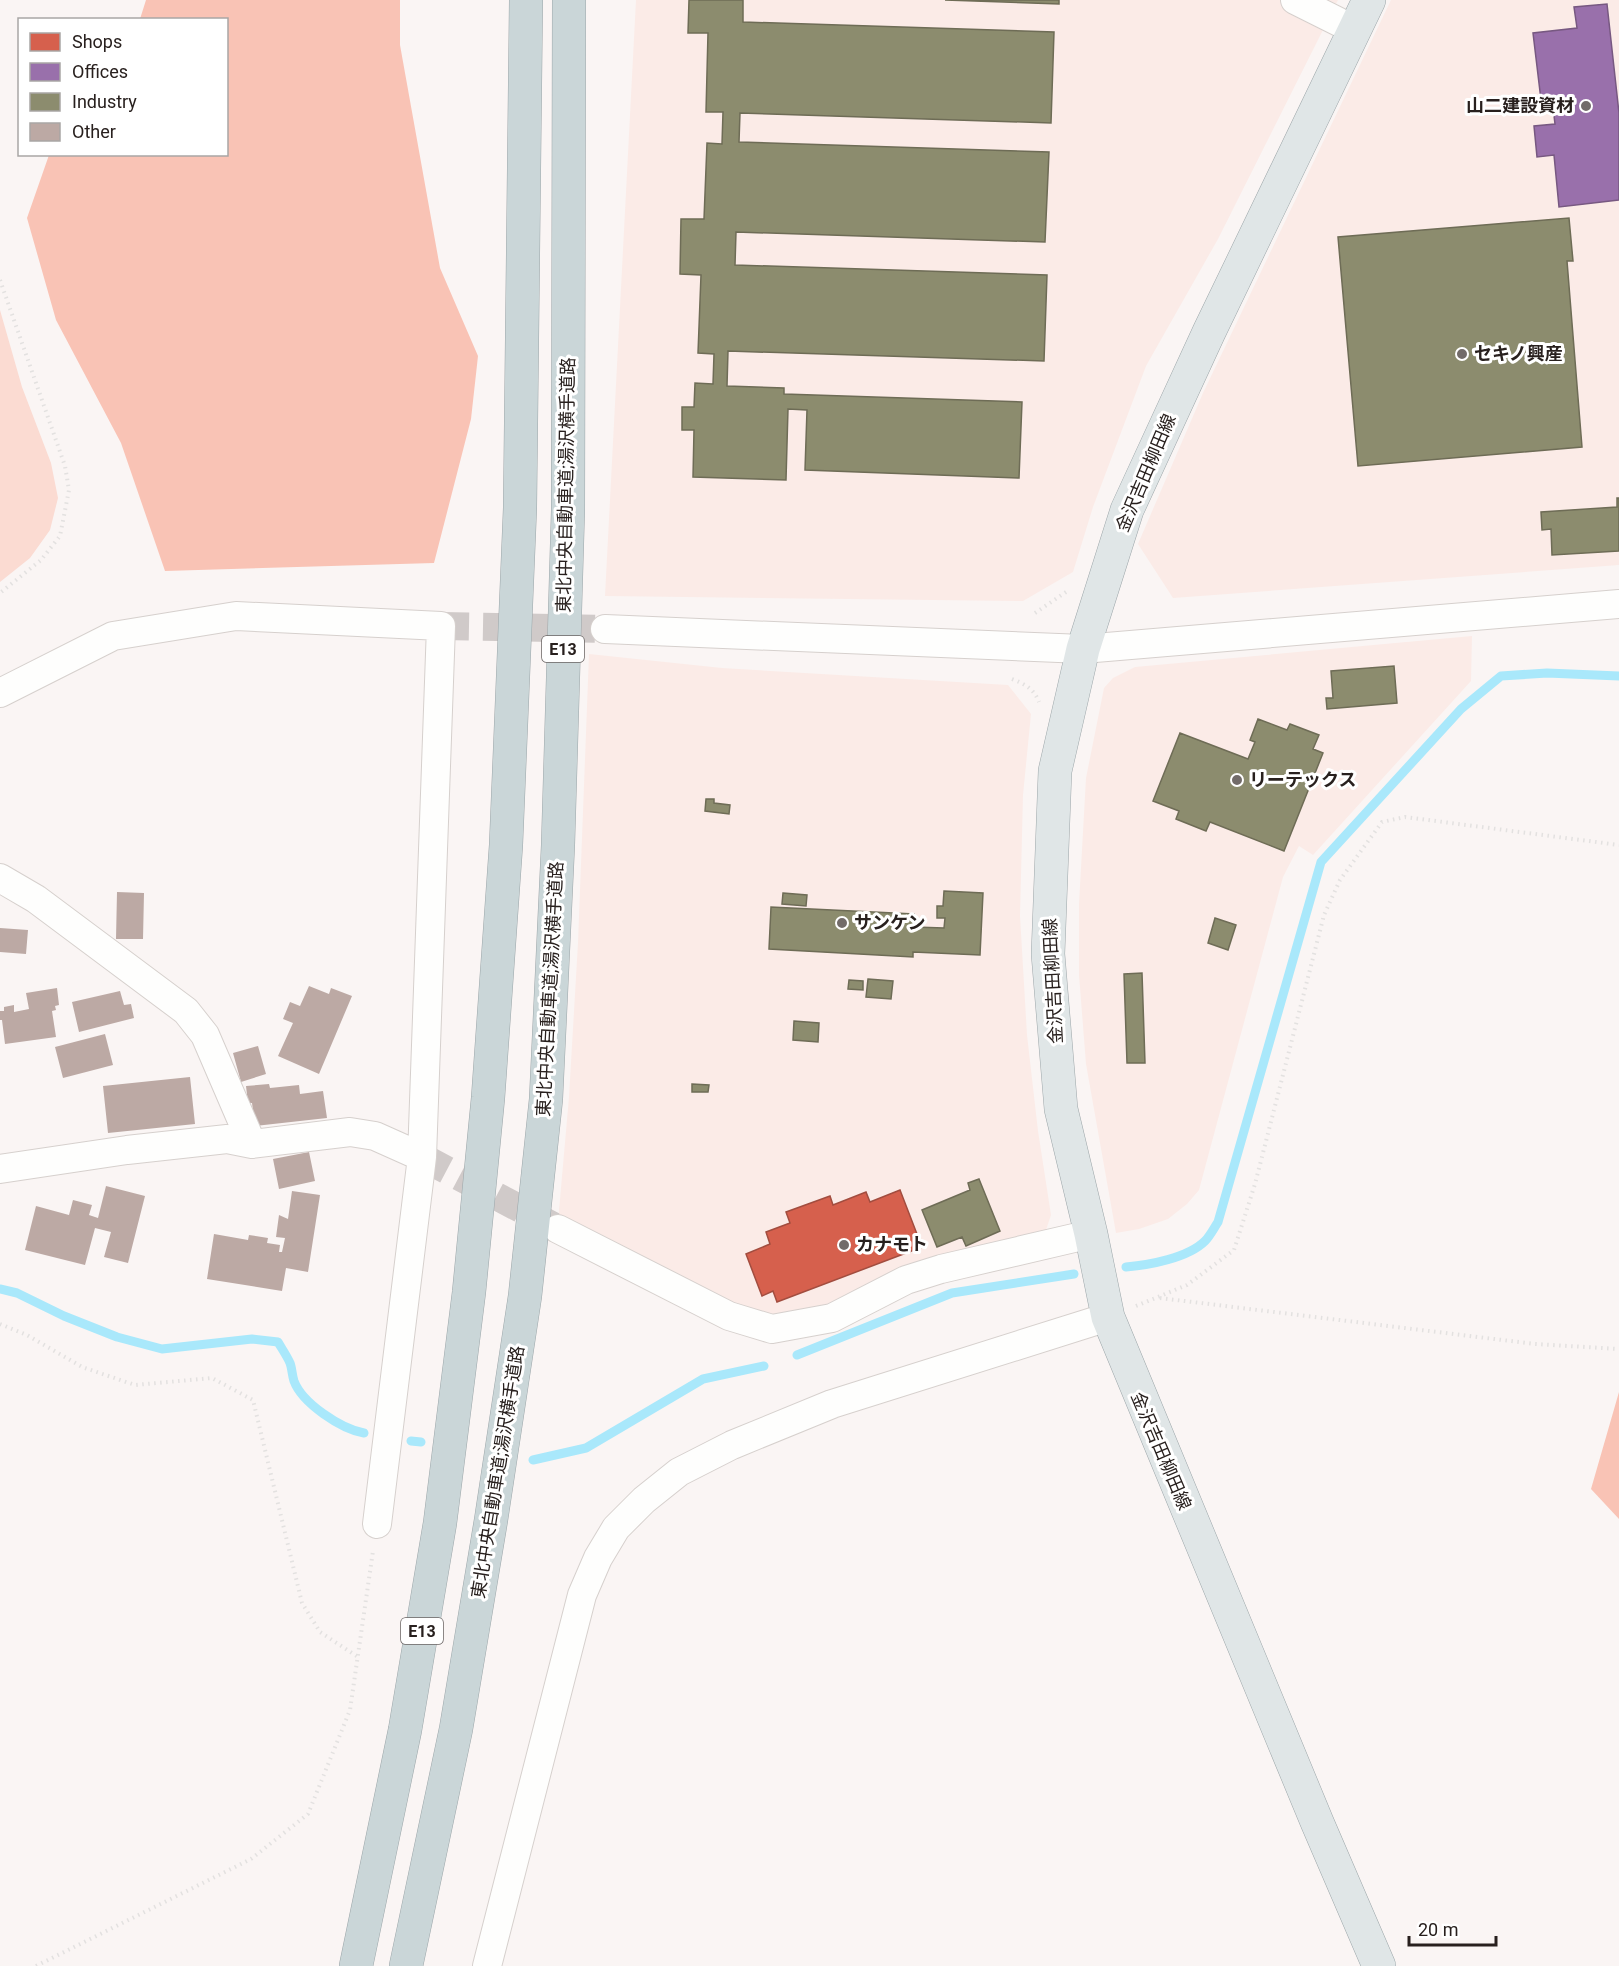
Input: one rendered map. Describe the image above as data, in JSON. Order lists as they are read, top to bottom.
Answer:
{
  "streets": {
    "highway": ["東北中央自動車道;湯沢横手道路", "E13"],
    "main road": ["金沢吉田柳田線"]
  },
  "places": [
    "山二建設資材",
    "セキノ興産",
    "リーテックス",
    "サンケン",
    "カナモト"
  ],
  "legend": [
    "Shops",
    "Offices",
    "Industry",
    "Other"
  ],
  "scale_bar": "20 m"
}
